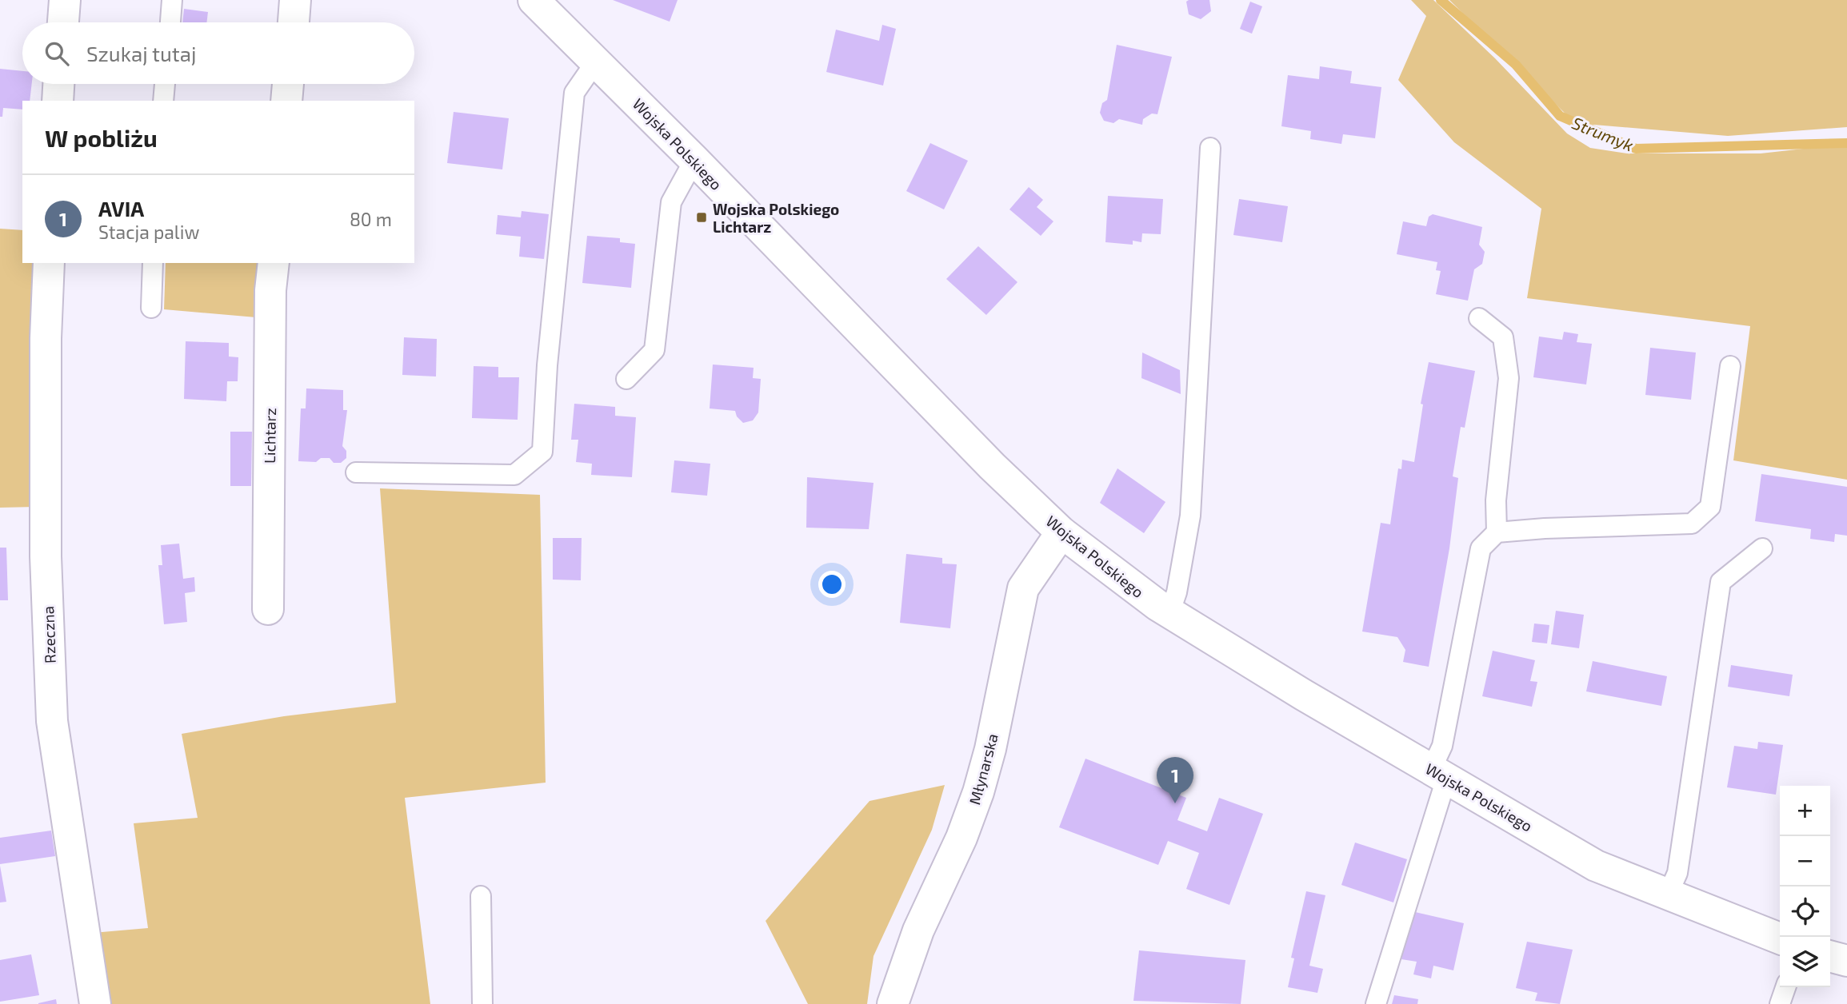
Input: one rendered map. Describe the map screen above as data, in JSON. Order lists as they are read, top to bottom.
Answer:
{
  "streets": {
    "street": [
      "Wojska Polskiego",
      "Lichtarz",
      "Rzeczna",
      "Młynarska"
    ]
  },
  "crossings": [
    ["Wojska Polskiego", "Młynarska"]
  ],
  "water": ["Strumyk"],
  "places": {
    "transit": ["Wojska Polskiego Lichtarz"]
  },
  "page": {
    "search": "Szukaj tutaj",
    "heading": "W pobliżu",
    "list": [
      {
        "mark": "1",
        "name": "AVIA",
        "note": "Stacja paliw",
        "value": "80 m"
      }
    ],
    "pins": "1",
    "map_buttons": ["+", "−"]
  }
}
